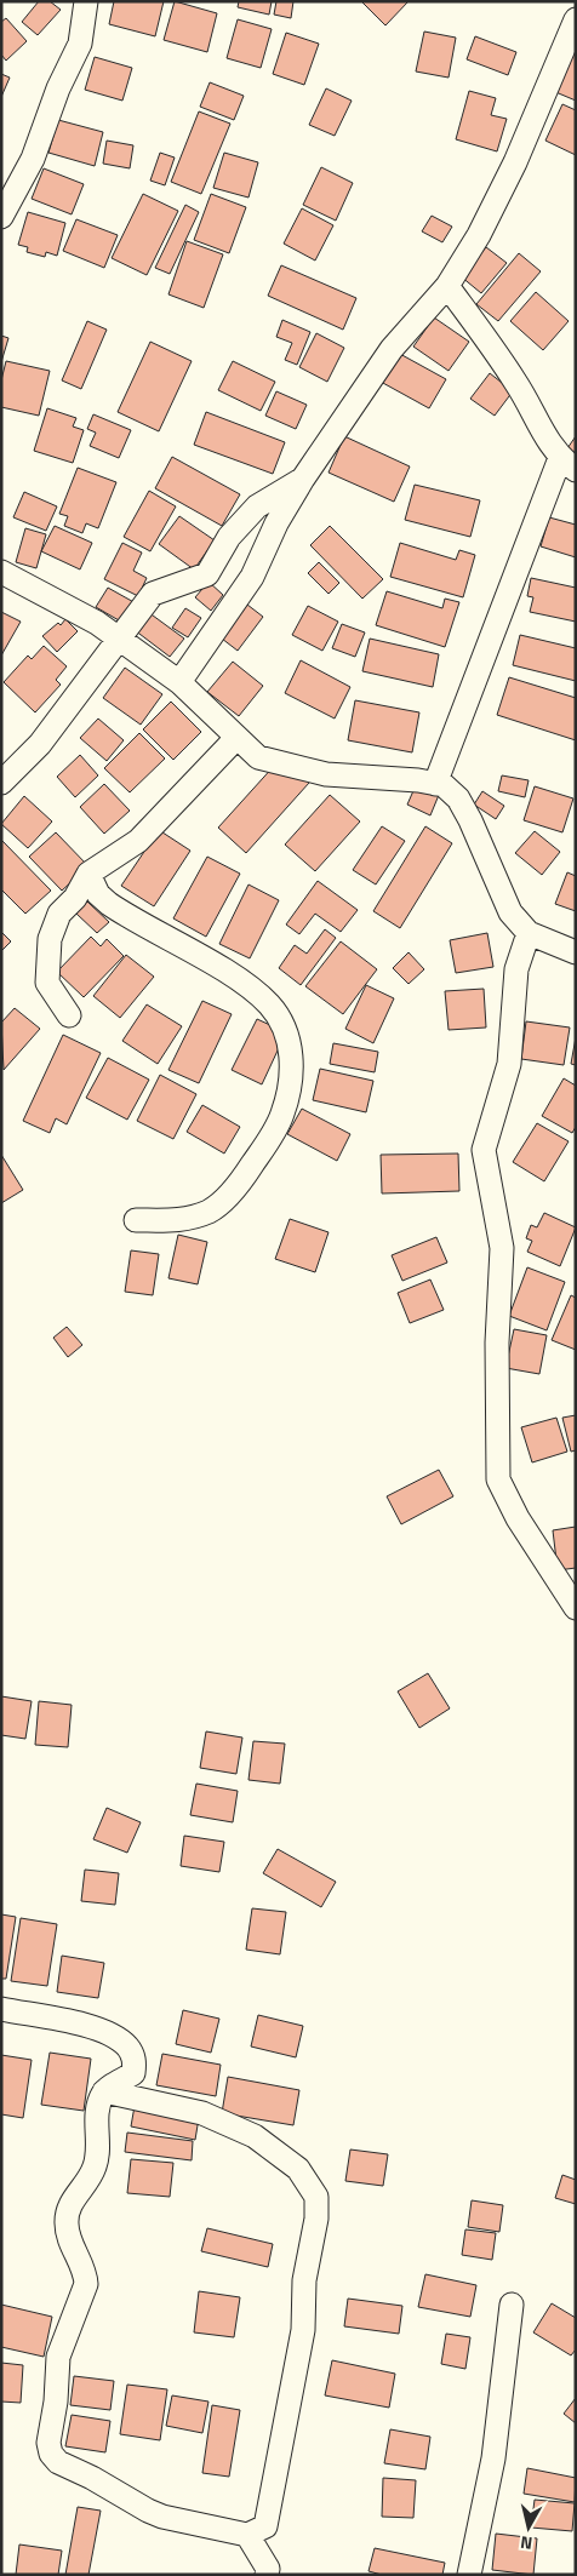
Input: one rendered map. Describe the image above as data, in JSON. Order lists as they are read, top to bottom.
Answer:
{
  "north": "bottom"
}
